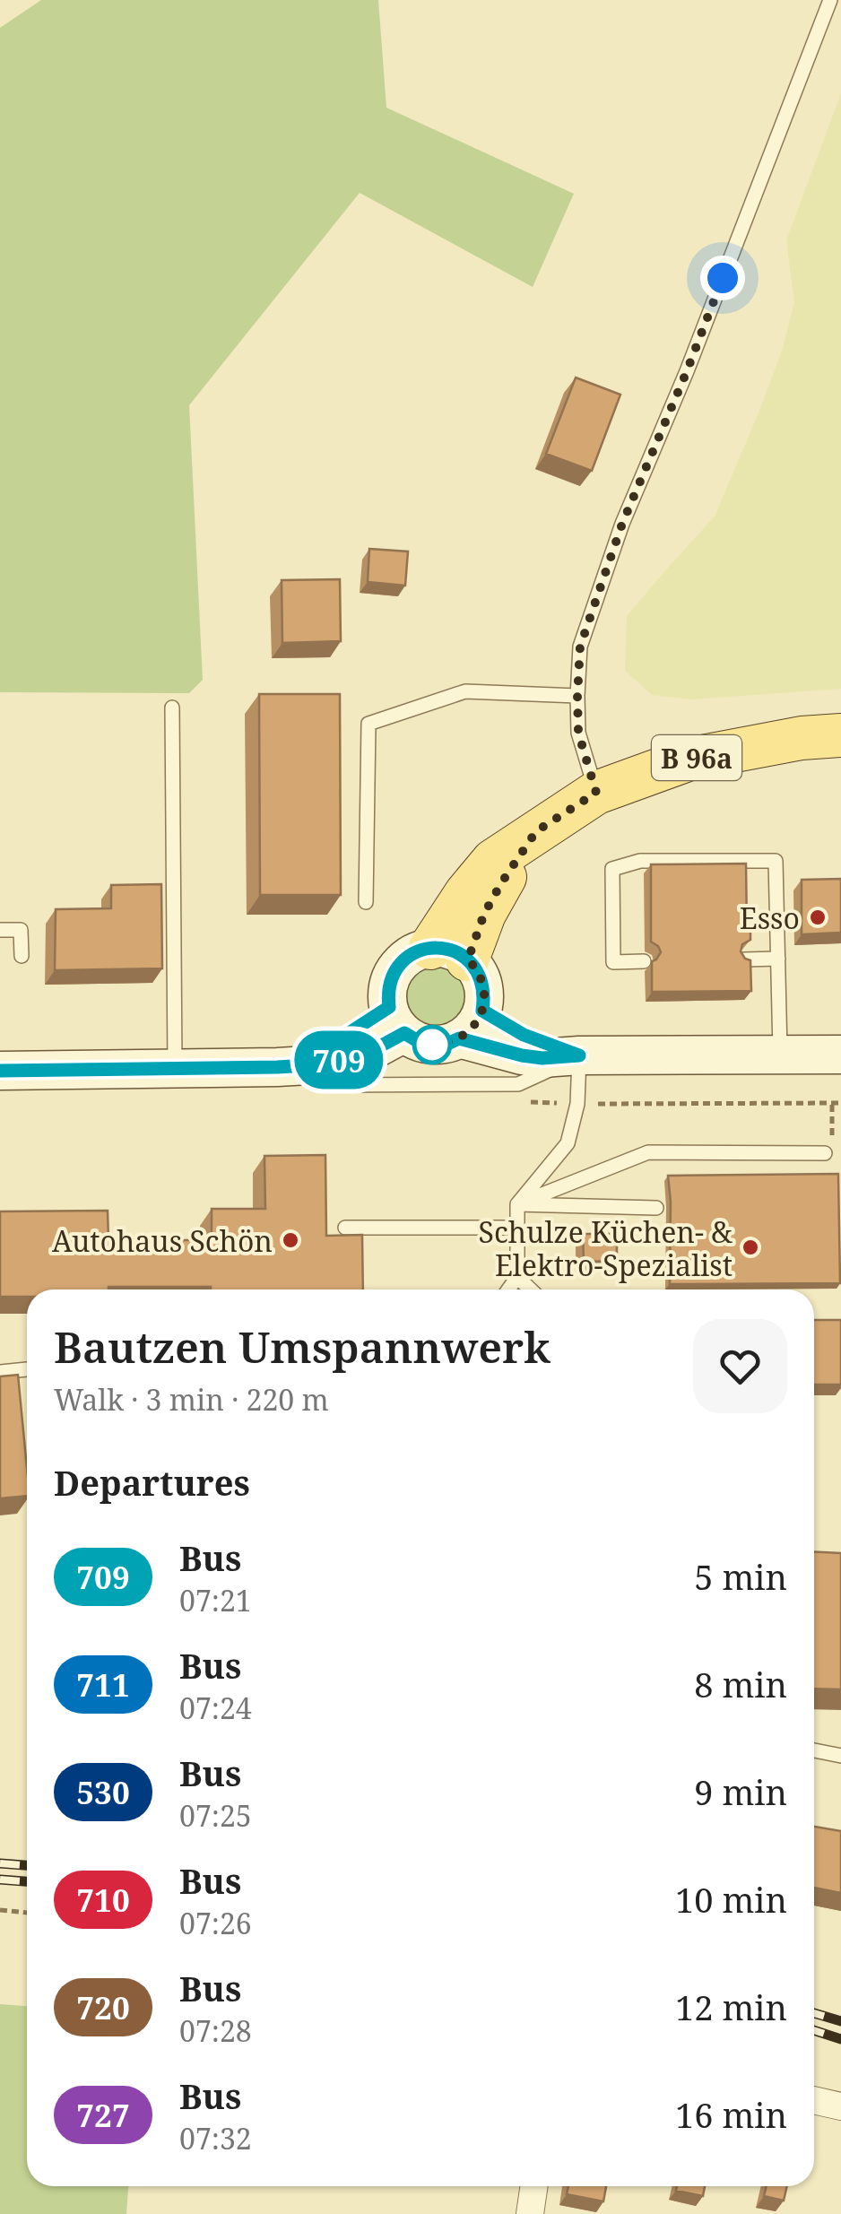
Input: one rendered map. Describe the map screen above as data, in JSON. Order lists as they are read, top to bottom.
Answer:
{
  "streets": {
    "main road": ["B 96a"]
  },
  "places": ["Esso", "Autohaus Schön", "Schulze Küchen- & Elektro-Spezialist"],
  "lines": ["bus line 709"],
  "page": {
    "on_map": "709",
    "heading": [
      ["Bautzen Umspannwerk", "Walk · 3 min · 220 m"],
      "Departures"
    ],
    "list": [
      {
        "mark": "709",
        "name": "Bus",
        "note": "07:21",
        "value": "5 min"
      },
      {
        "mark": "711",
        "name": "Bus",
        "note": "07:24",
        "value": "8 min"
      },
      {
        "mark": "530",
        "name": "Bus",
        "note": "07:25",
        "value": "9 min"
      },
      {
        "mark": "710",
        "name": "Bus",
        "note": "07:26",
        "value": "10 min"
      },
      {
        "mark": "720",
        "name": "Bus",
        "note": "07:28",
        "value": "12 min"
      },
      {
        "mark": "727",
        "name": "Bus",
        "note": "07:32",
        "value": "16 min"
      }
    ]
  }
}
